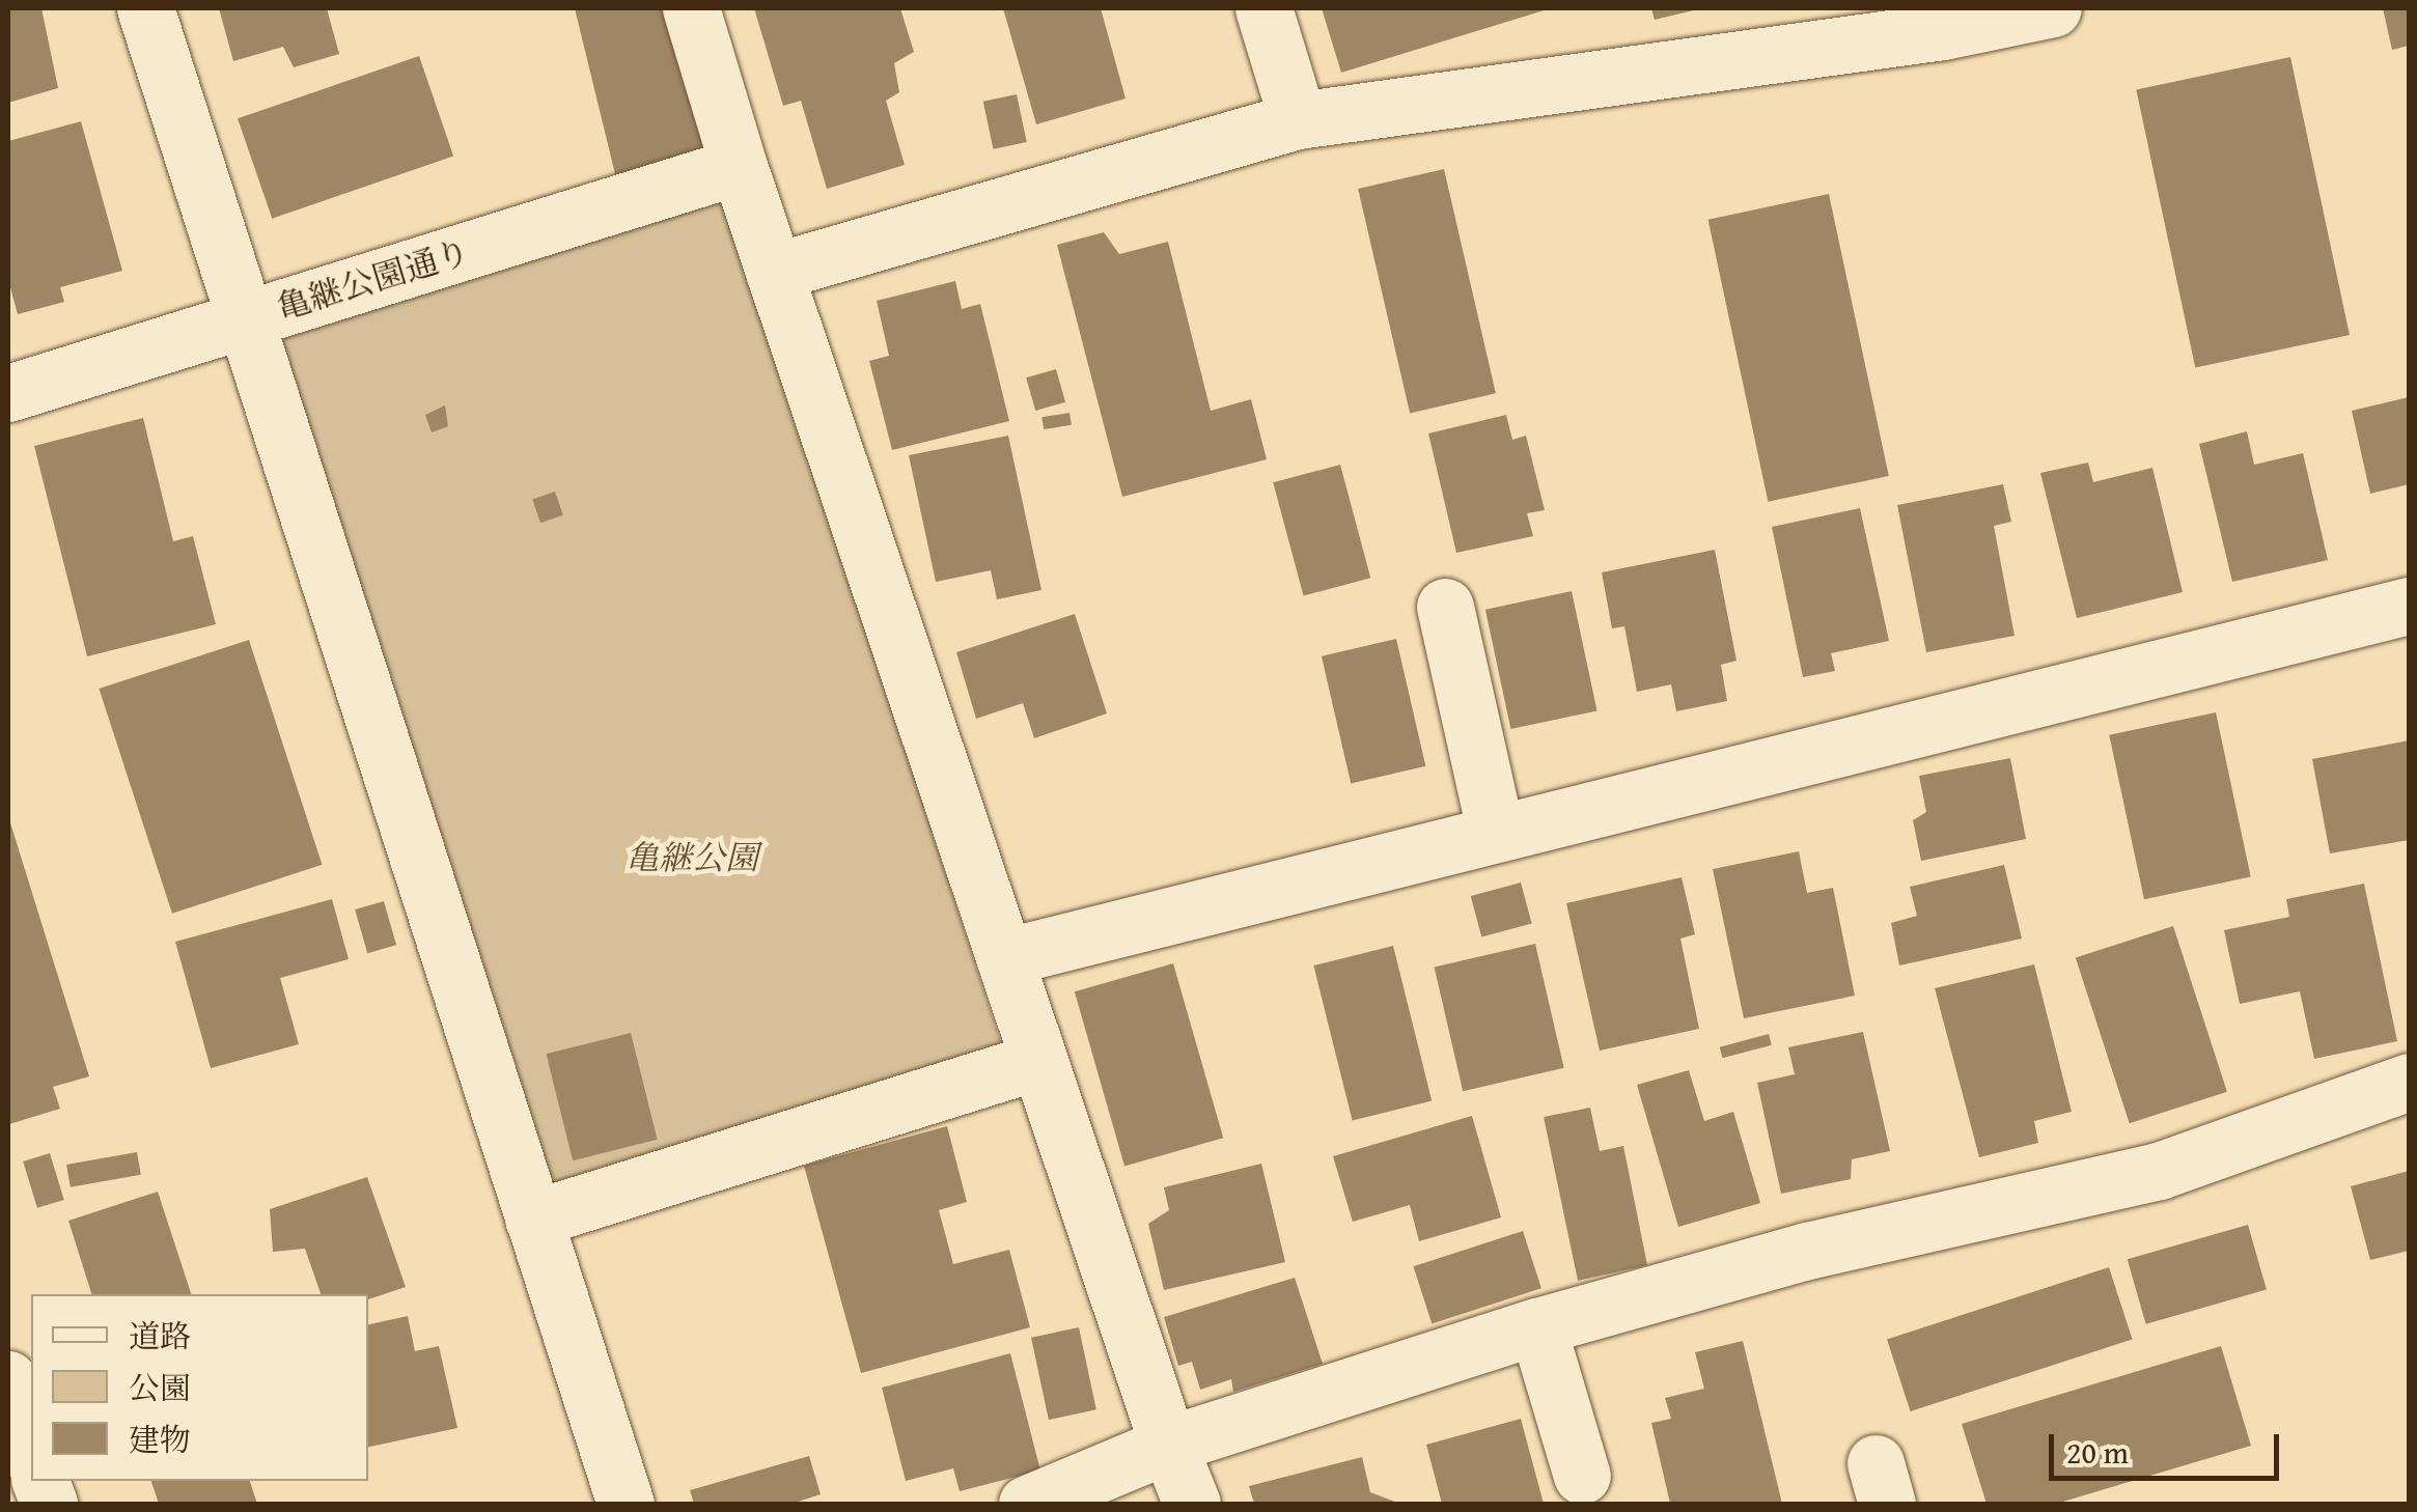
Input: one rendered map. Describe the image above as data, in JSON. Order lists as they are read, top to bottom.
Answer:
{
  "streets": {
    "street": ["亀継公園通り"]
  },
  "parks": ["亀継公園"],
  "legend": ["道路", "公園", "建物"],
  "scale_bar": "20 m"
}
